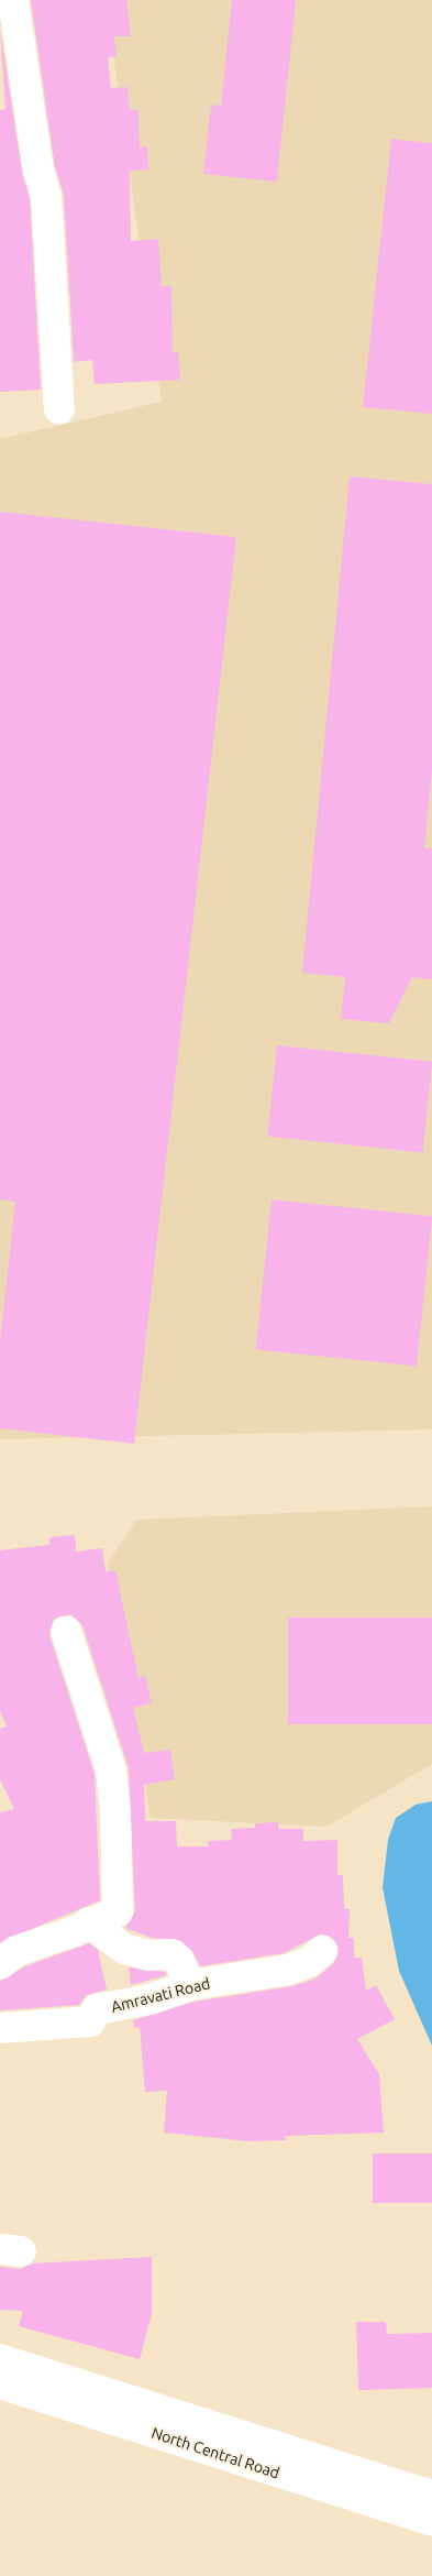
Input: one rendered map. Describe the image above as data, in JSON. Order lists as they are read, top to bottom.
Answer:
{
  "streets": {
    "street": ["Amravati Road", "North Central Road"]
  }
}
